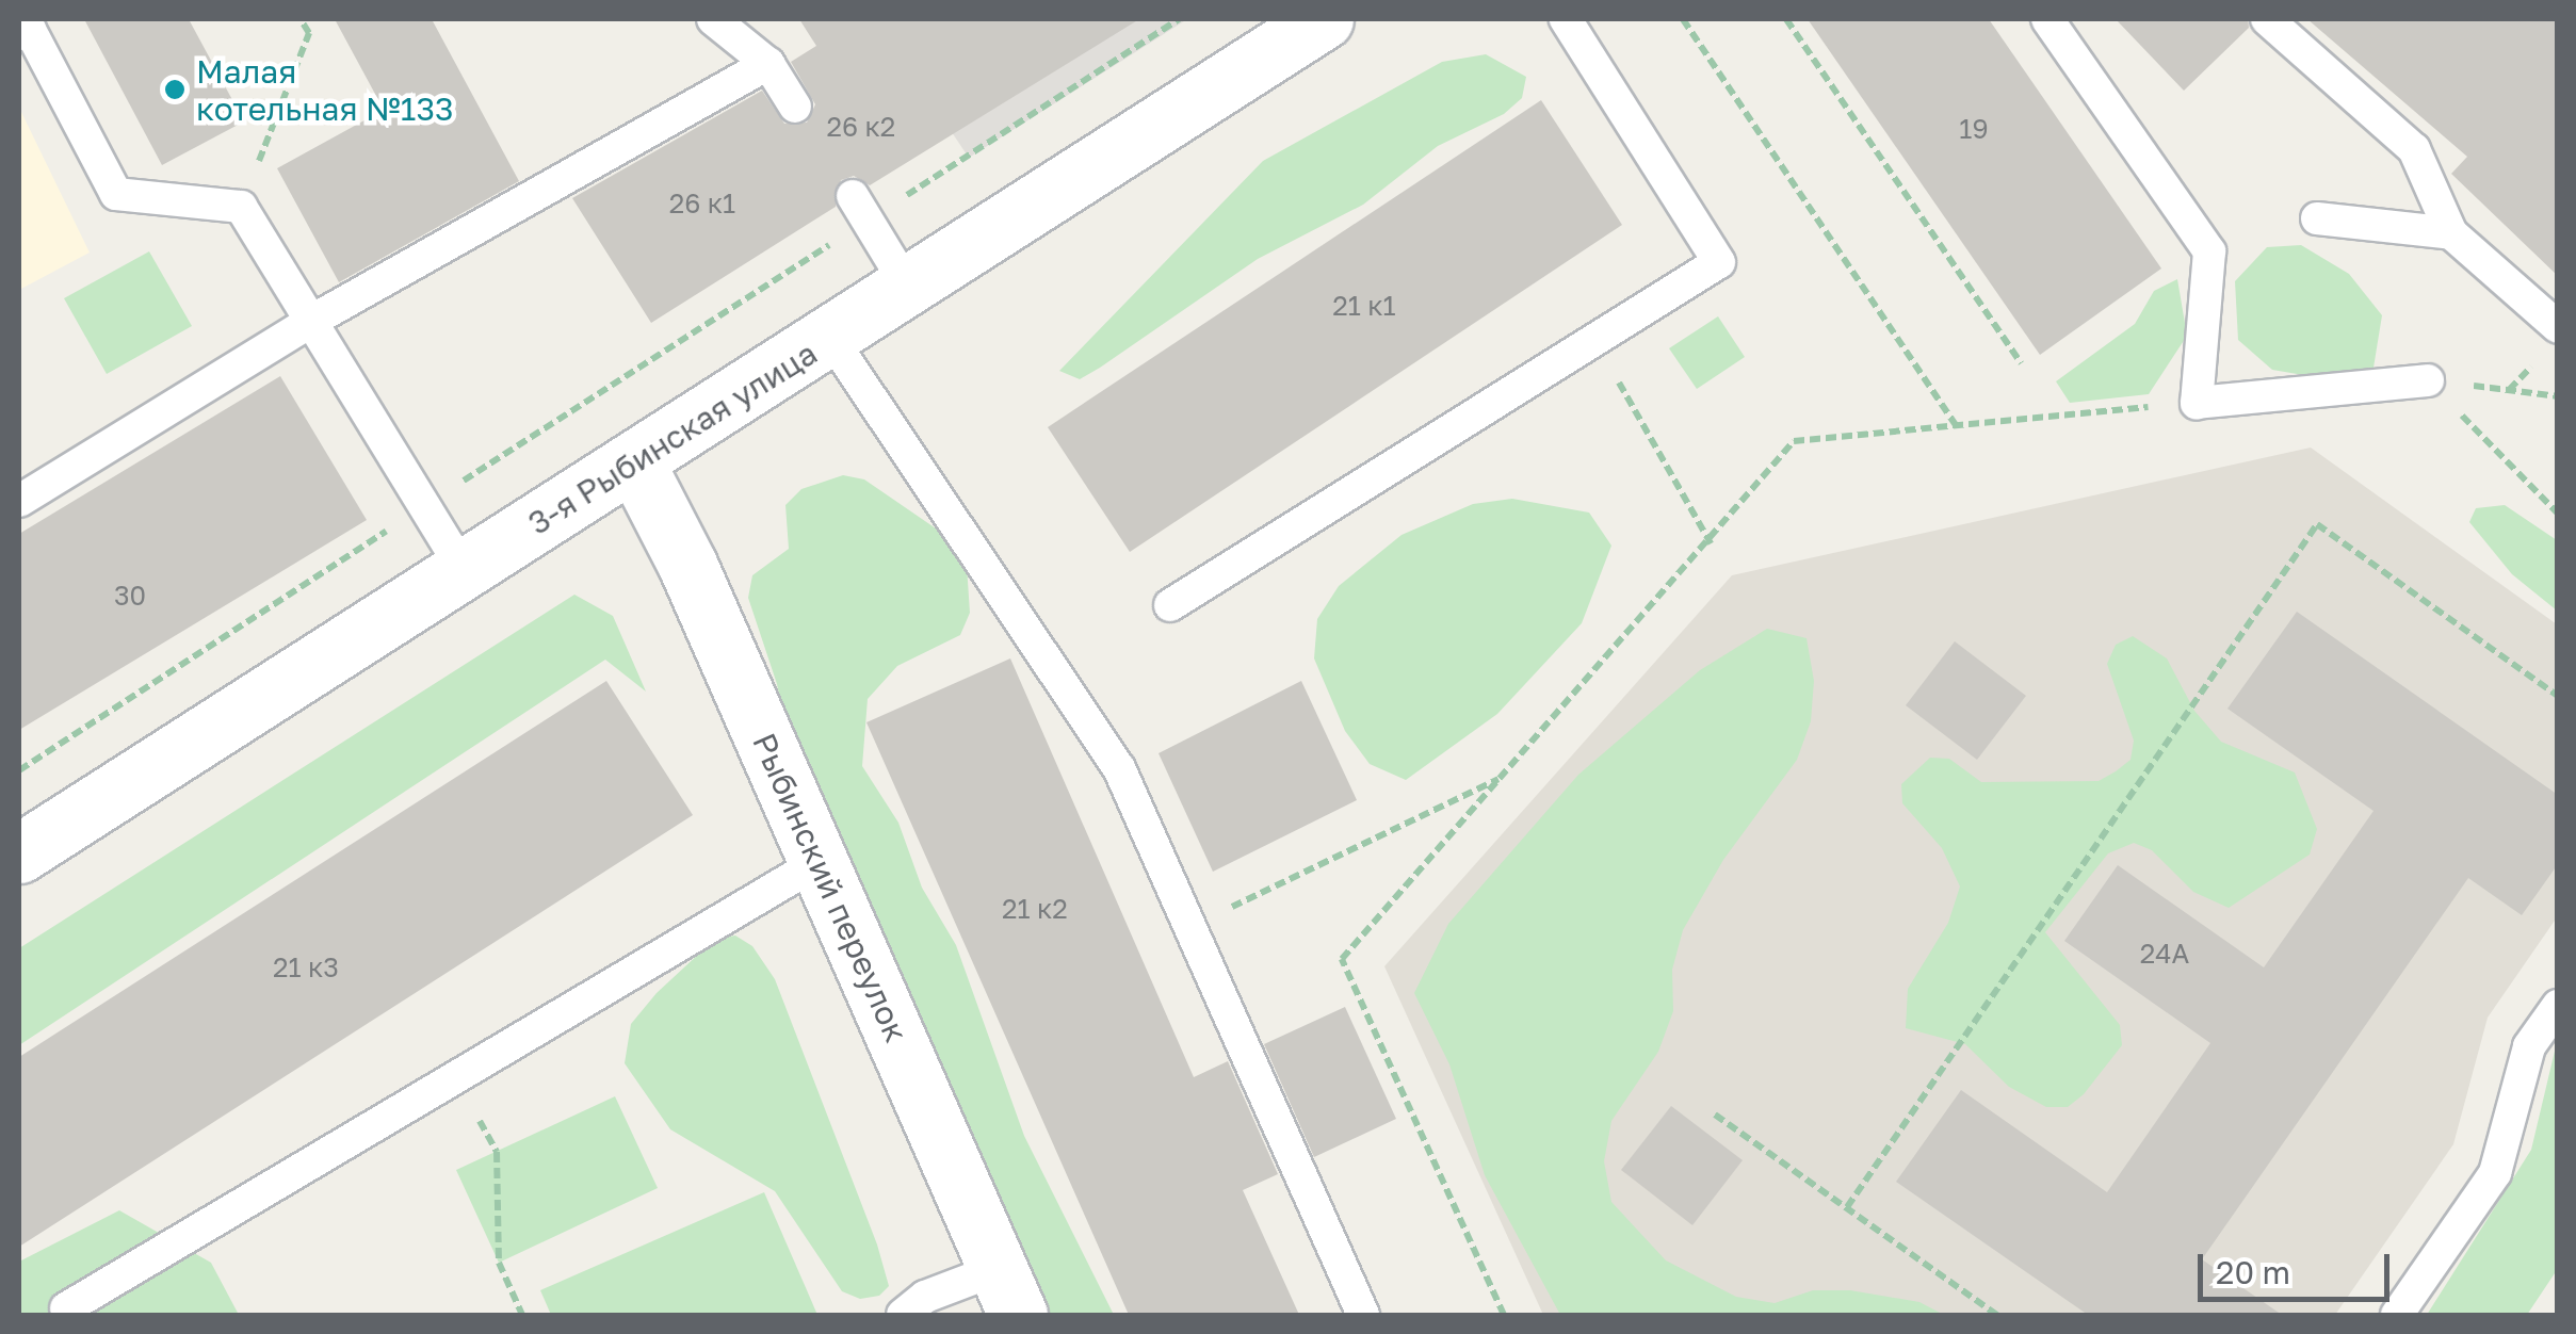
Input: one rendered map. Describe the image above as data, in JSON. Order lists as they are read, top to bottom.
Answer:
{
  "streets": {
    "street": ["3-я Рыбинская улица", "Рыбинский переулок"]
  },
  "crossings": [
    ["3-я Рыбинская улица", "Рыбинский переулок"]
  ],
  "places": ["Малая котельная №133"],
  "house_numbers": [
    "26 к2",
    "19",
    "26 к1",
    "21 к1",
    "30",
    "21 к2",
    "24А",
    "21 к3"
  ],
  "scale_bar": "20 m"
}
